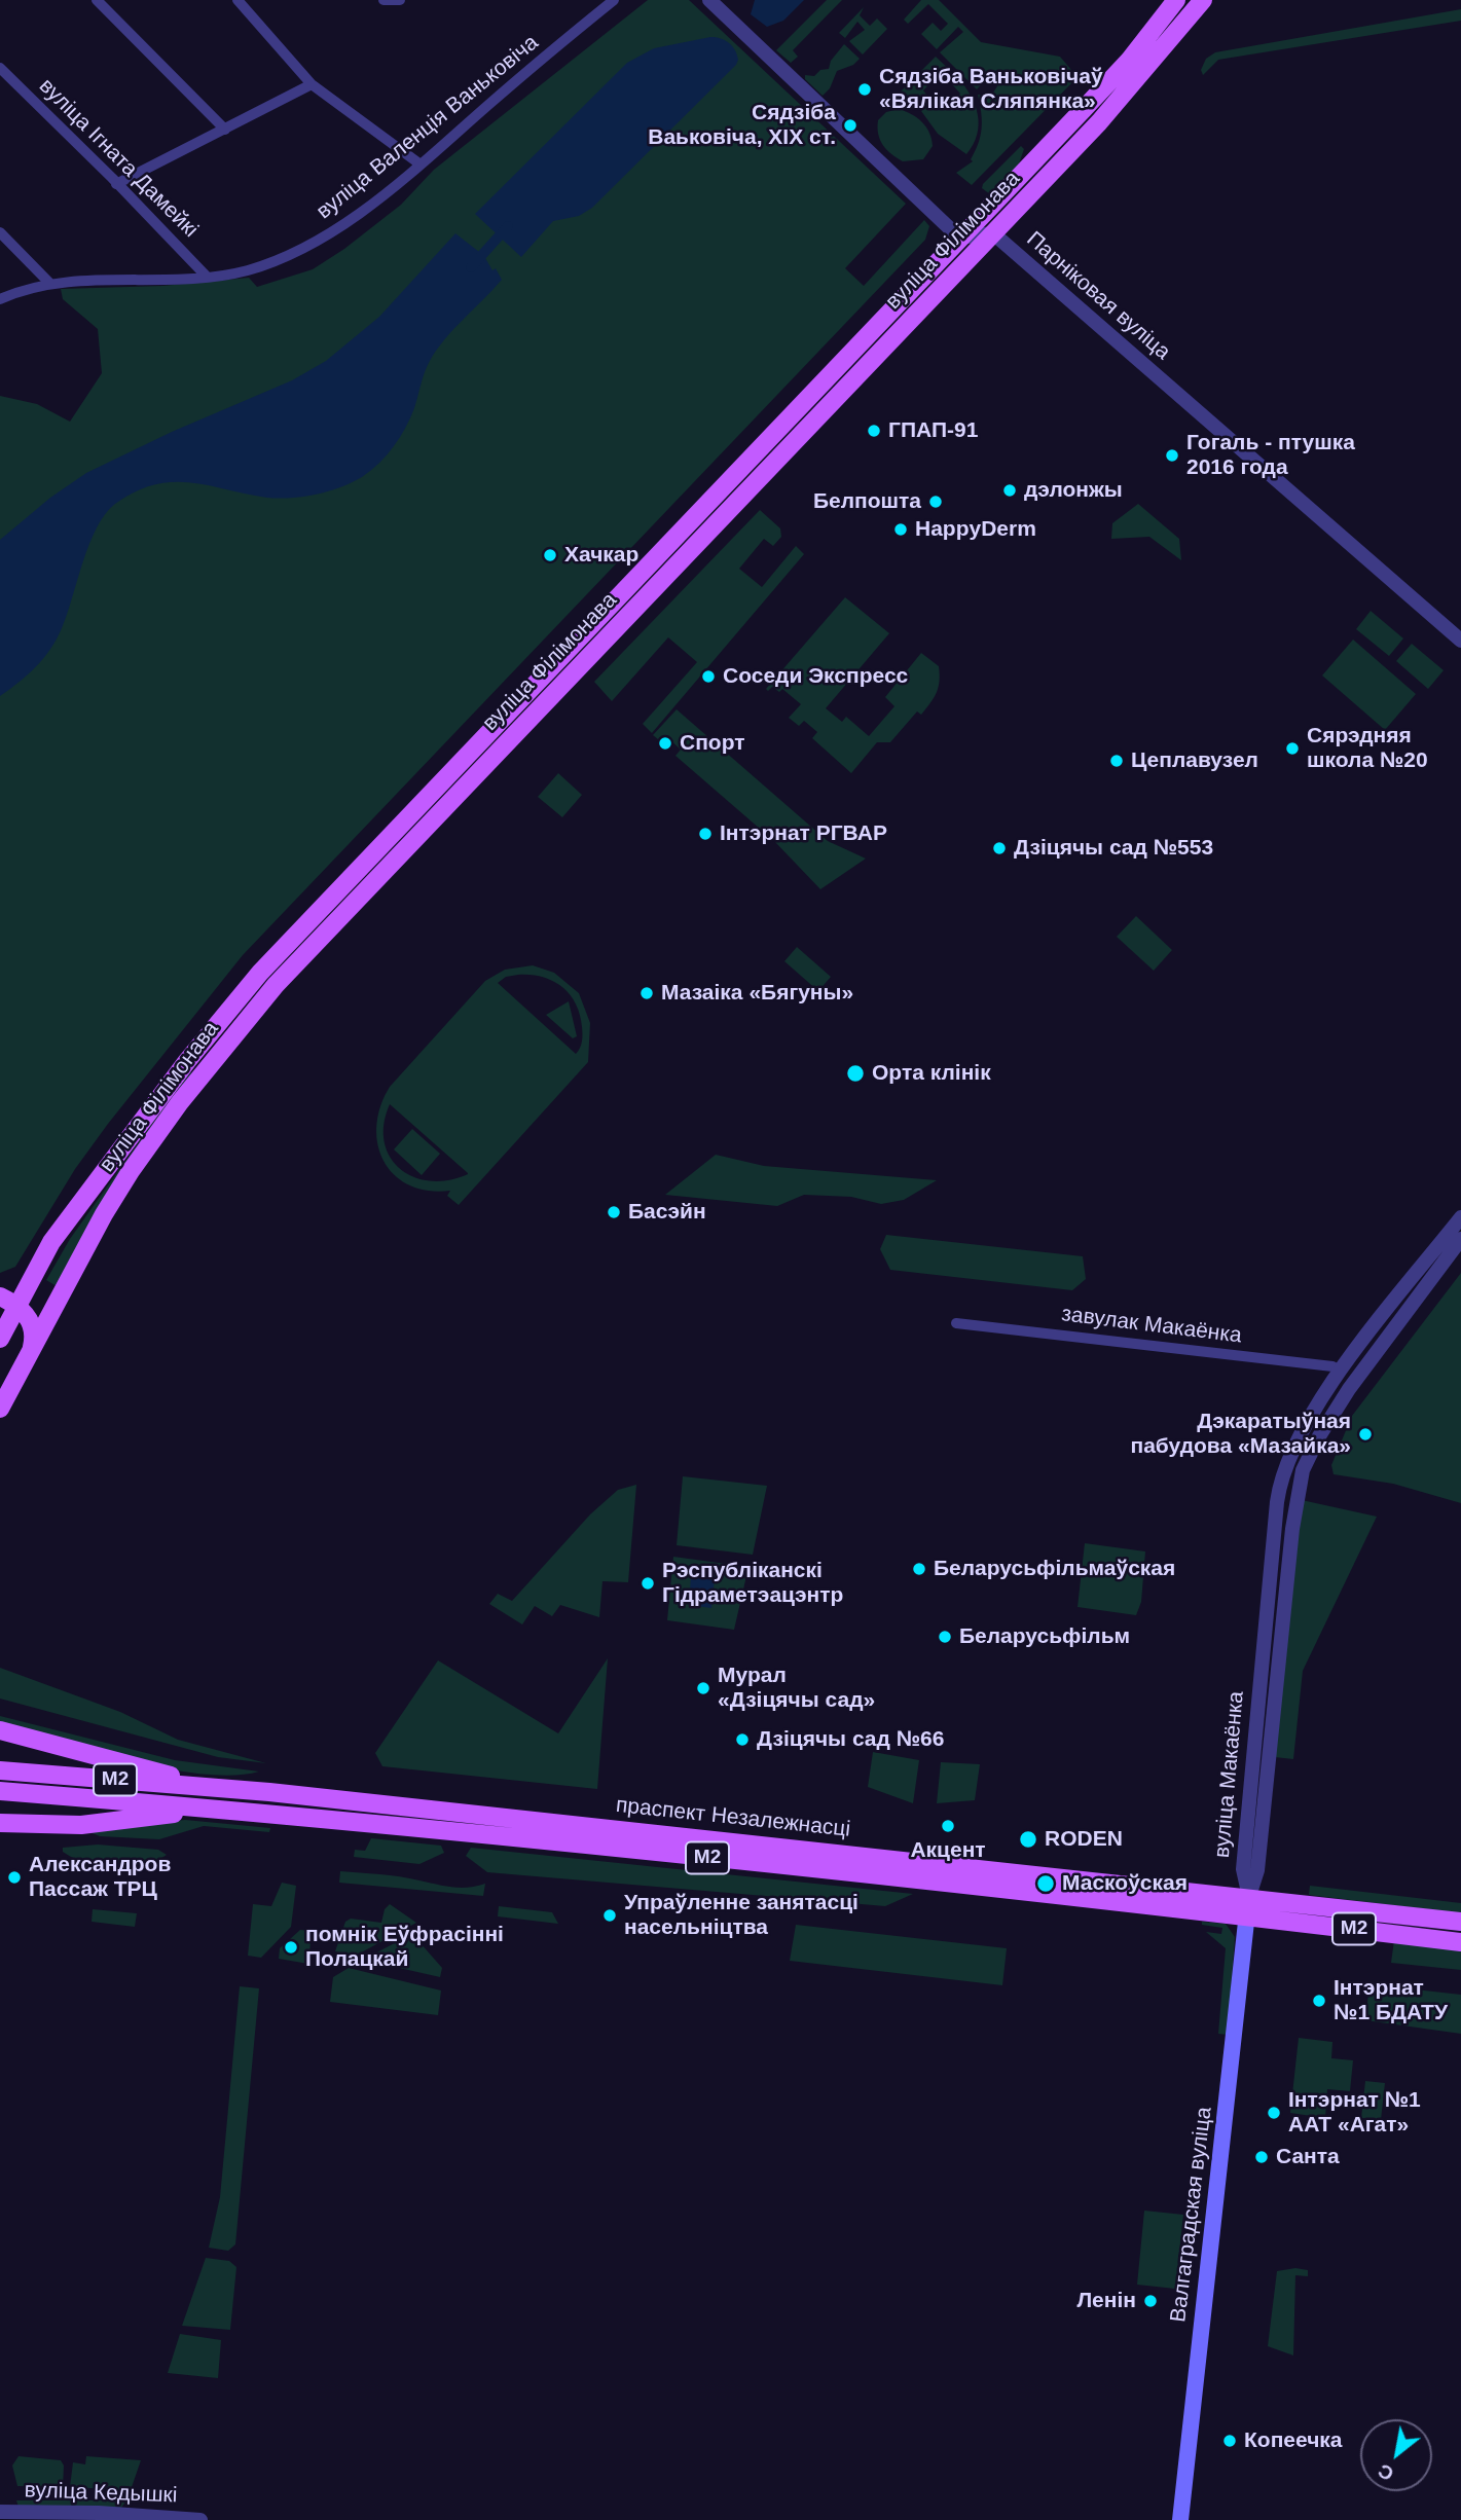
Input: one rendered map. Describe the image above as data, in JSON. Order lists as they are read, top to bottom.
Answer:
{
  "streets": {
    "main road": [
      "вуліца Філімонава",
      "М2",
      "праспект Незалежнасці",
      "Валгаградская вуліца"
    ],
    "street": [
      "вуліца Валенція Ваньковіча",
      "вуліца Ігната Дамейкі",
      "Парніковая вуліца",
      "завулак Макаёнка",
      "вуліца Макаёнка",
      "вуліца Кедышкі"
    ]
  },
  "crossings": [
    ["вуліца Валенція Ваньковіча", "вуліца Ігната Дамейкі"],
    ["вуліца Філімонава", "Парніковая вуліца"],
    ["завулак Макаёнка", "вуліца Макаёнка"],
    ["вуліца Макаёнка", "праспект Незалежнасці"],
    ["вуліца Макаёнка", "Валгаградская вуліца"],
    ["праспект Незалежнасці", "Валгаградская вуліца"]
  ],
  "places": [
    "Сядзіба Ваньковічаў «Вялікая Сляпянка»",
    "Сядзіба Ваьковіча, XIX ст.",
    "ГПАП-91",
    "Гогаль - птушка 2016 года",
    "дэлонжы",
    "Белпошта",
    "HappyDerm",
    "Хачкар",
    "Соседи Экспресс",
    "Спорт",
    "Сярэдняя школа №20",
    "Цеплавузел",
    "Інтэрнат РГВАР",
    "Дзіцячы сад №553",
    "Мазаіка «Бягуны»",
    "Орта клінік",
    "Басэйн",
    "Дэкаратыўная пабудова «Мазайка»",
    "Беларусьфільмаўская",
    "Рэспубліканскі Гідраметэацэнтр",
    "Беларусьфільм",
    "Мурал «Дзіцячы сад»",
    "Дзіцячы сад №66",
    "Акцент",
    "RODEN",
    "Александров Пассаж ТРЦ",
    "Маскоўская",
    "Упраўленне занятасці насельніцтва",
    "помнік Еўфрасінні Полацкай",
    "Інтэрнат №1 БДАТУ",
    "Інтэрнат №1 ААТ «Агат»",
    "Санта",
    "Ленін",
    "Копеечка"
  ],
  "north": "bottom left"
}
